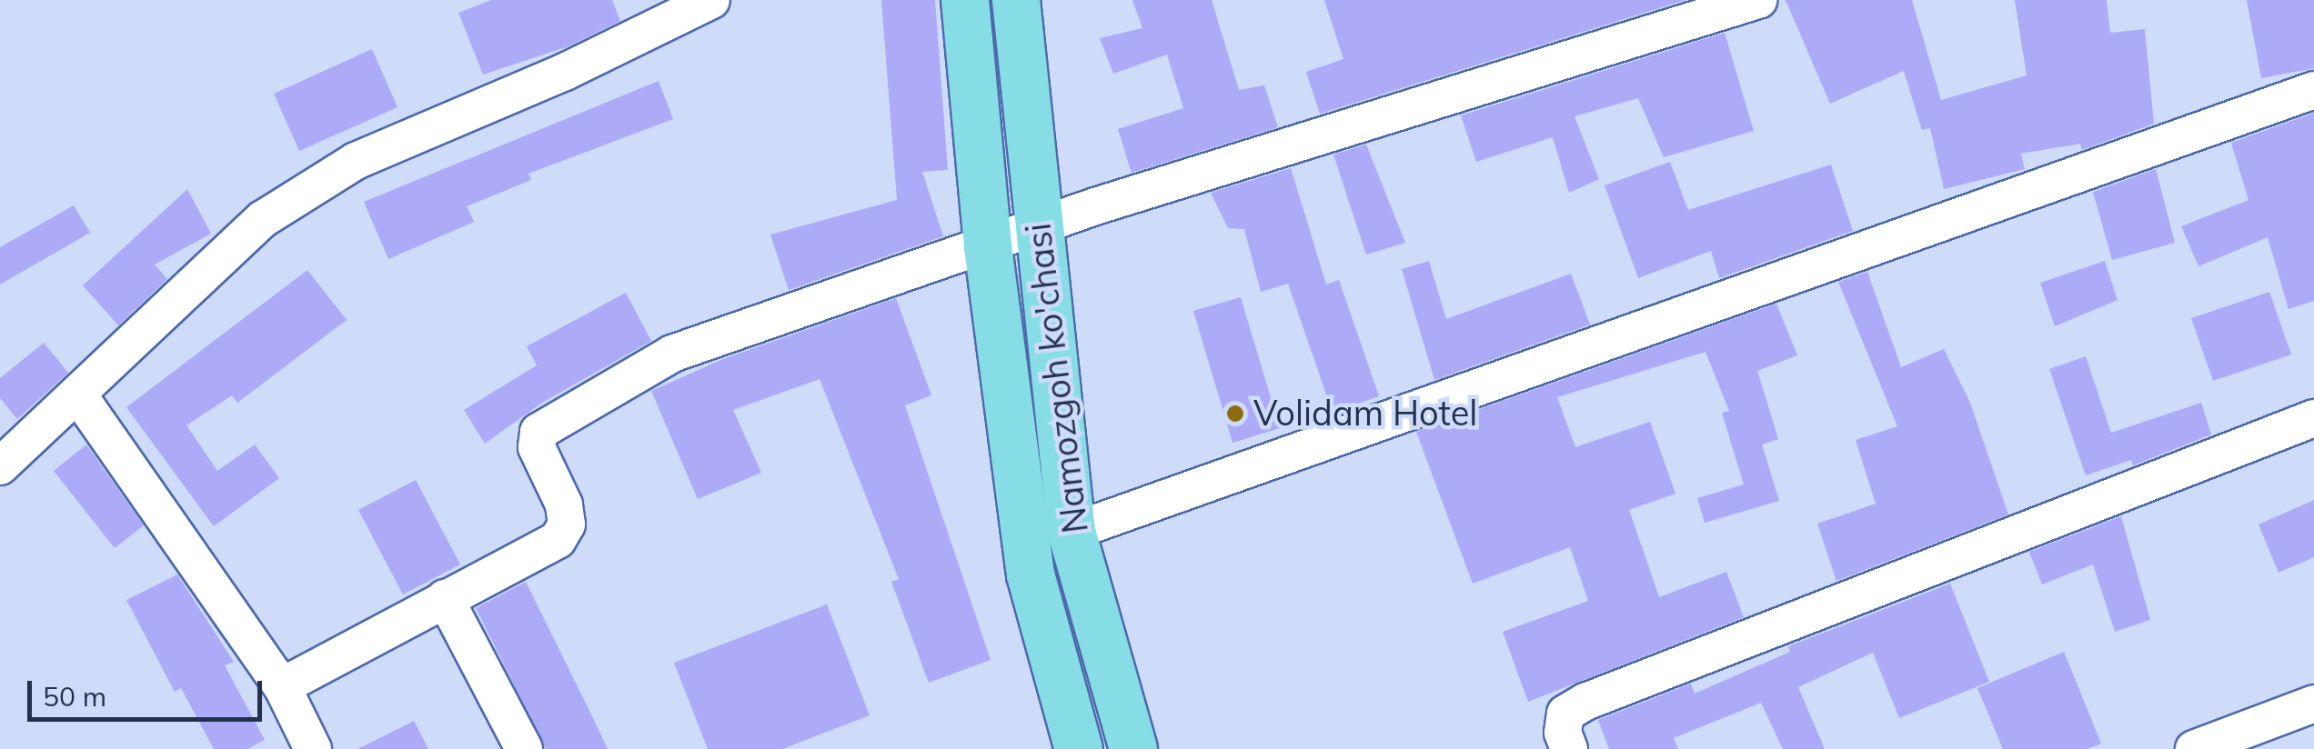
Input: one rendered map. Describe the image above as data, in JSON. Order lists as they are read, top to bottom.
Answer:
{
  "streets": {
    "main road": ["Namozgoh ko'chasi"]
  },
  "places": ["Volidam Hotel"],
  "scale_bar": "50 m"
}
